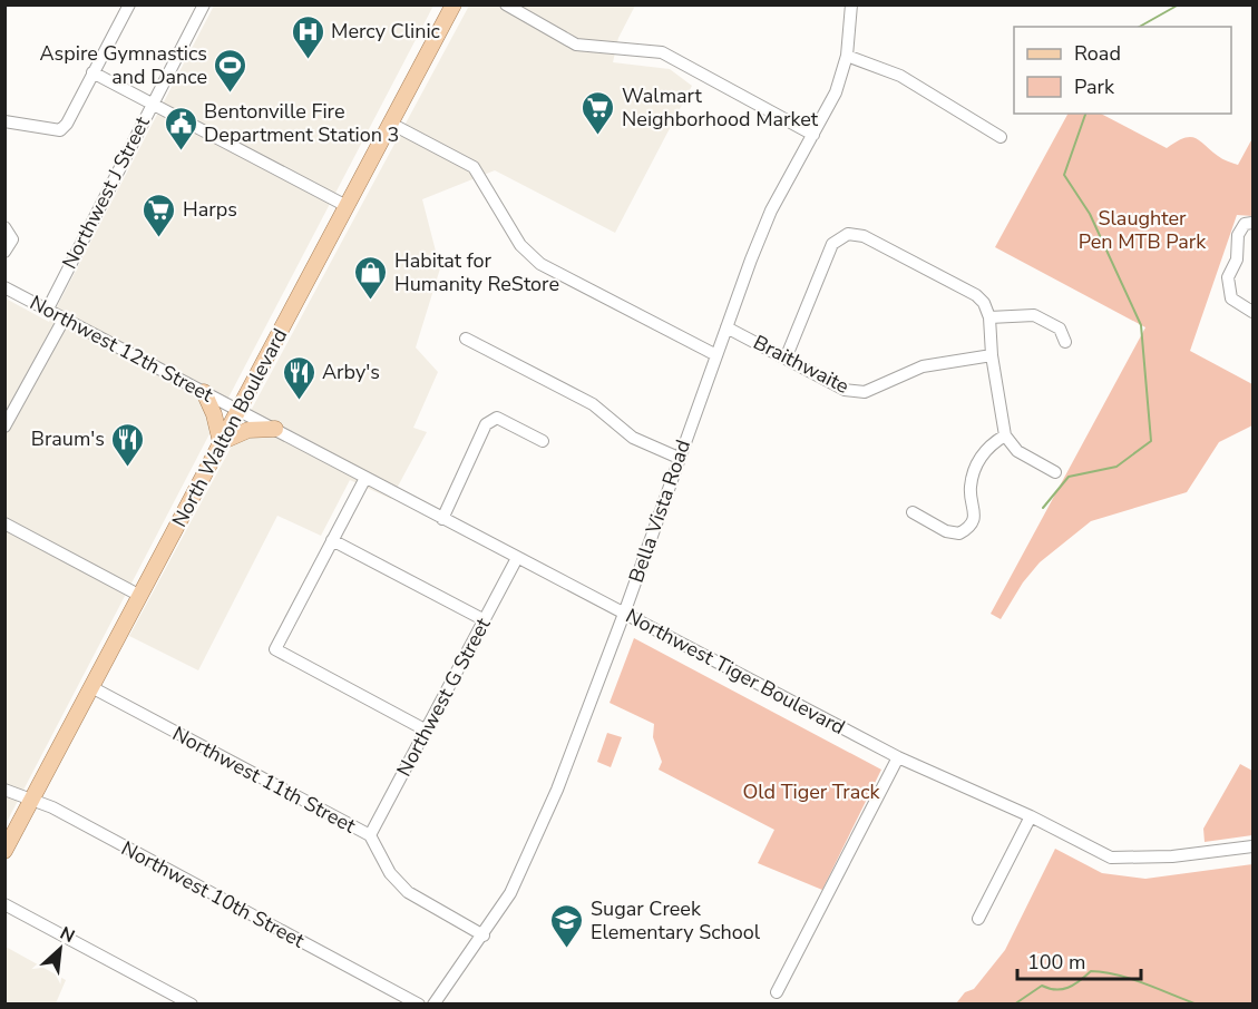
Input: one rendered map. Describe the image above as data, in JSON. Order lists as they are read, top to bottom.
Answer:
{
  "streets": {
    "main road": ["North Walton Boulevard"],
    "street": [
      "Northwest J Street",
      "Northwest 12th Street",
      "Braithwaite",
      "Bella Vista Road",
      "Northwest Tiger Boulevard",
      "Northwest G Street",
      "Northwest 11th Street",
      "Northwest 10th Street"
    ]
  },
  "crossings": [
    ["Northwest J Street", "Northwest 12th Street"],
    ["Northwest 12th Street", "North Walton Boulevard"],
    ["Northwest 12th Street", "Northwest Tiger Boulevard"],
    ["Braithwaite", "Bella Vista Road"],
    ["North Walton Boulevard", "Northwest Tiger Boulevard"],
    ["North Walton Boulevard", "Northwest 11th Street"],
    ["North Walton Boulevard", "Northwest 10th Street"],
    ["Bella Vista Road", "Northwest Tiger Boulevard"],
    ["Bella Vista Road", "Northwest 11th Street"],
    ["Northwest Tiger Boulevard", "Northwest G Street"],
    ["Northwest G Street", "Northwest 11th Street"]
  ],
  "parks": ["Slaughter Pen MTB Park", "Old Tiger Track"],
  "places": {
    "hospital": ["Mercy Clinic"],
    "sports": ["Aspire Gymnastics and Dance"],
    "supermarket": ["Walmart Neighborhood Market", "Harps"],
    "public building": ["Bentonville Fire Department Station 3"],
    "shop": ["Habitat for Humanity ReStore"],
    "restaurant": ["Arby's", "Braum's"],
    "school or university": ["Sugar Creek Elementary School"]
  },
  "legend": ["Road", "Park"],
  "scale_bar": "100 m",
  "north": "top right"
}
